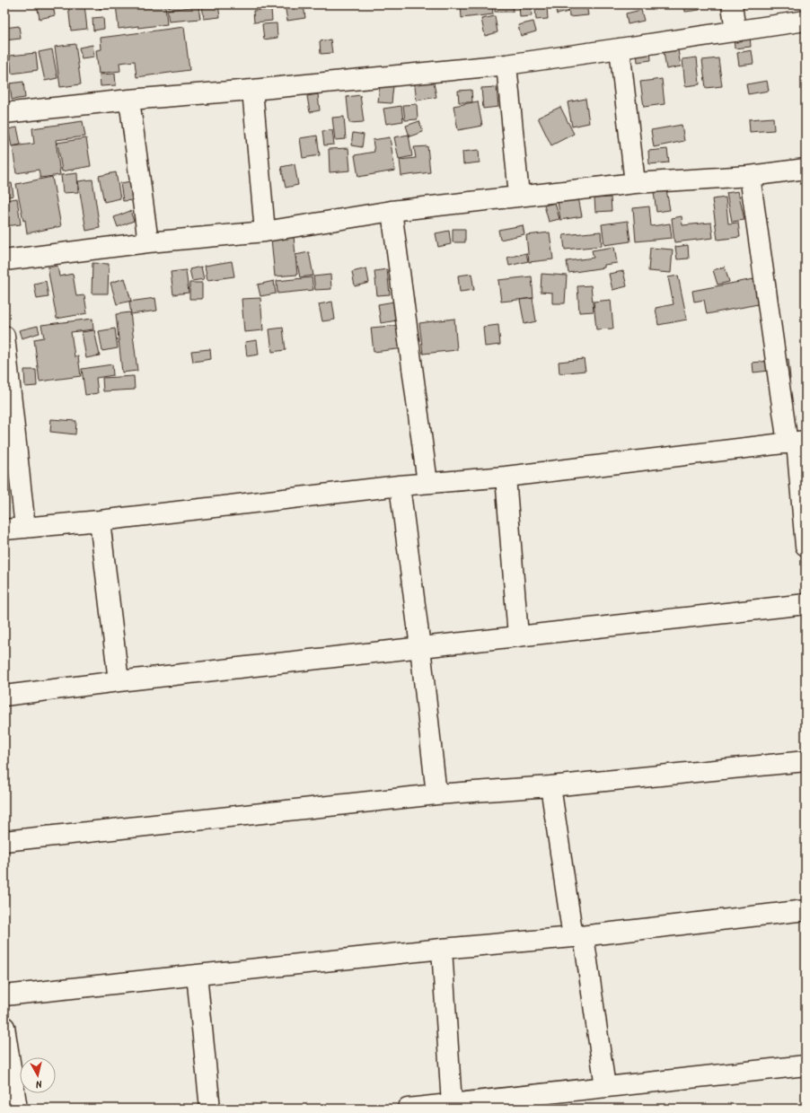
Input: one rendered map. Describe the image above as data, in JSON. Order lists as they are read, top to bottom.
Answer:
{
  "north": "bottom"
}
